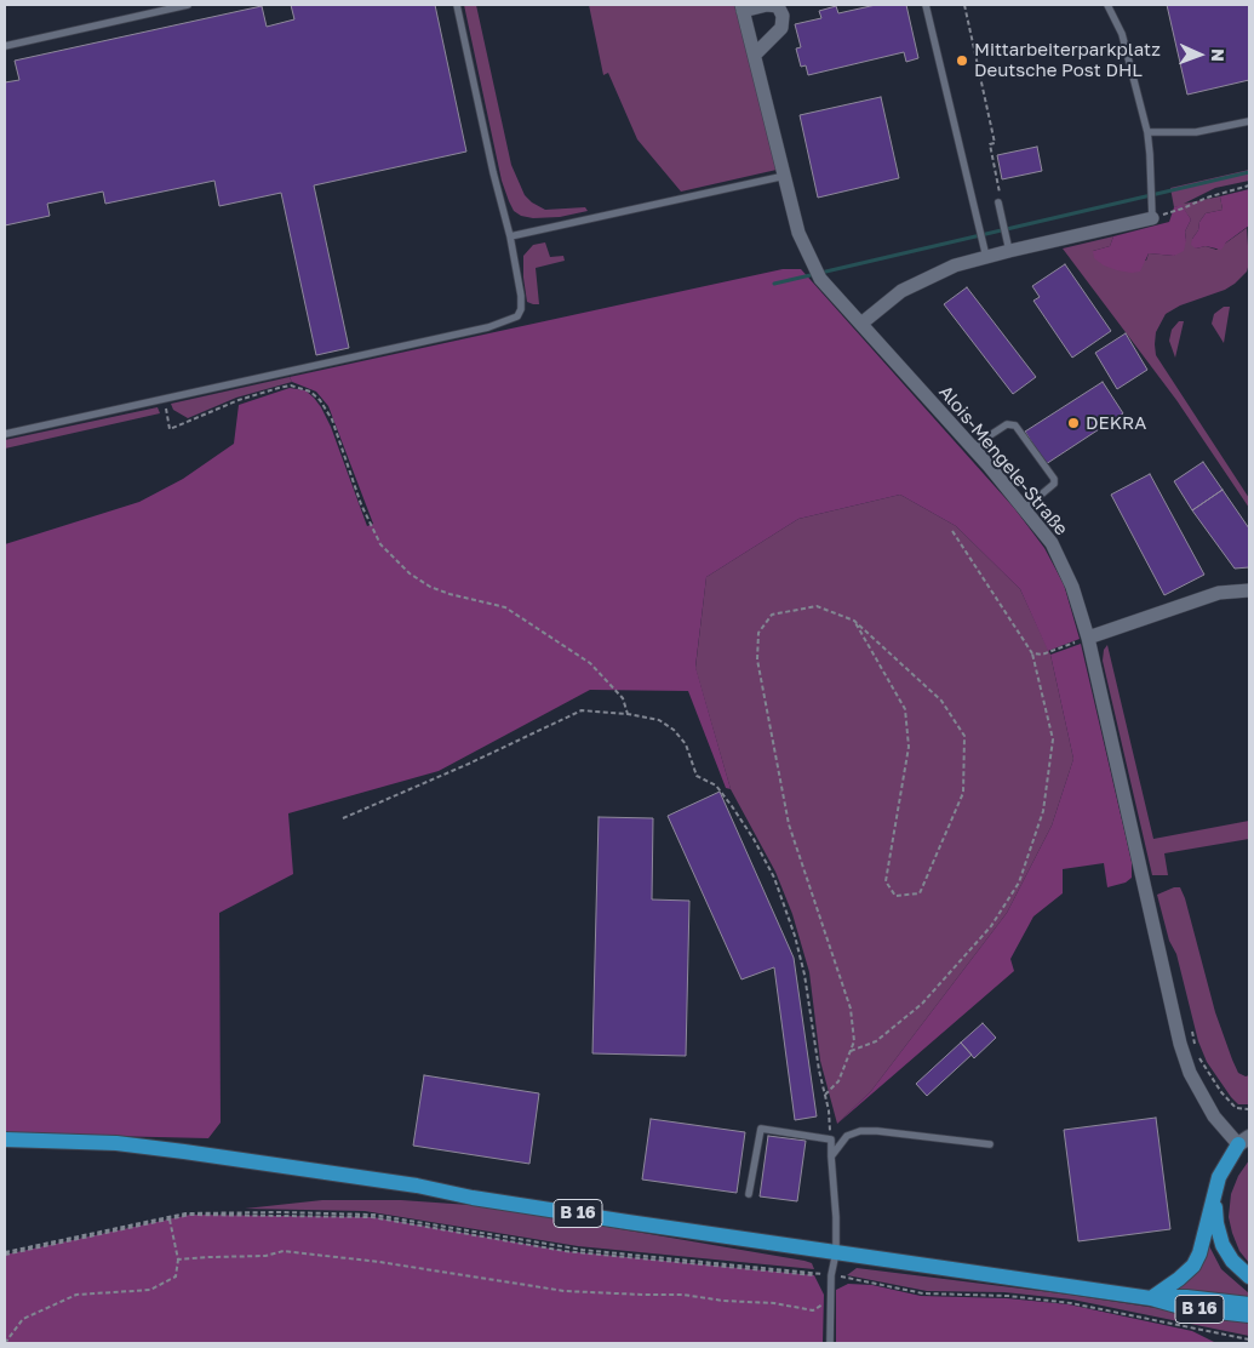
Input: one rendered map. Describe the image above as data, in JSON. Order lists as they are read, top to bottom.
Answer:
{
  "streets": {
    "main road": ["B 16"],
    "street": ["Alois-Mengele-Straße"]
  },
  "places": ["Mittarbeiterparkplatz Deutsche Post DHL", "DEKRA"],
  "north": "right"
}
